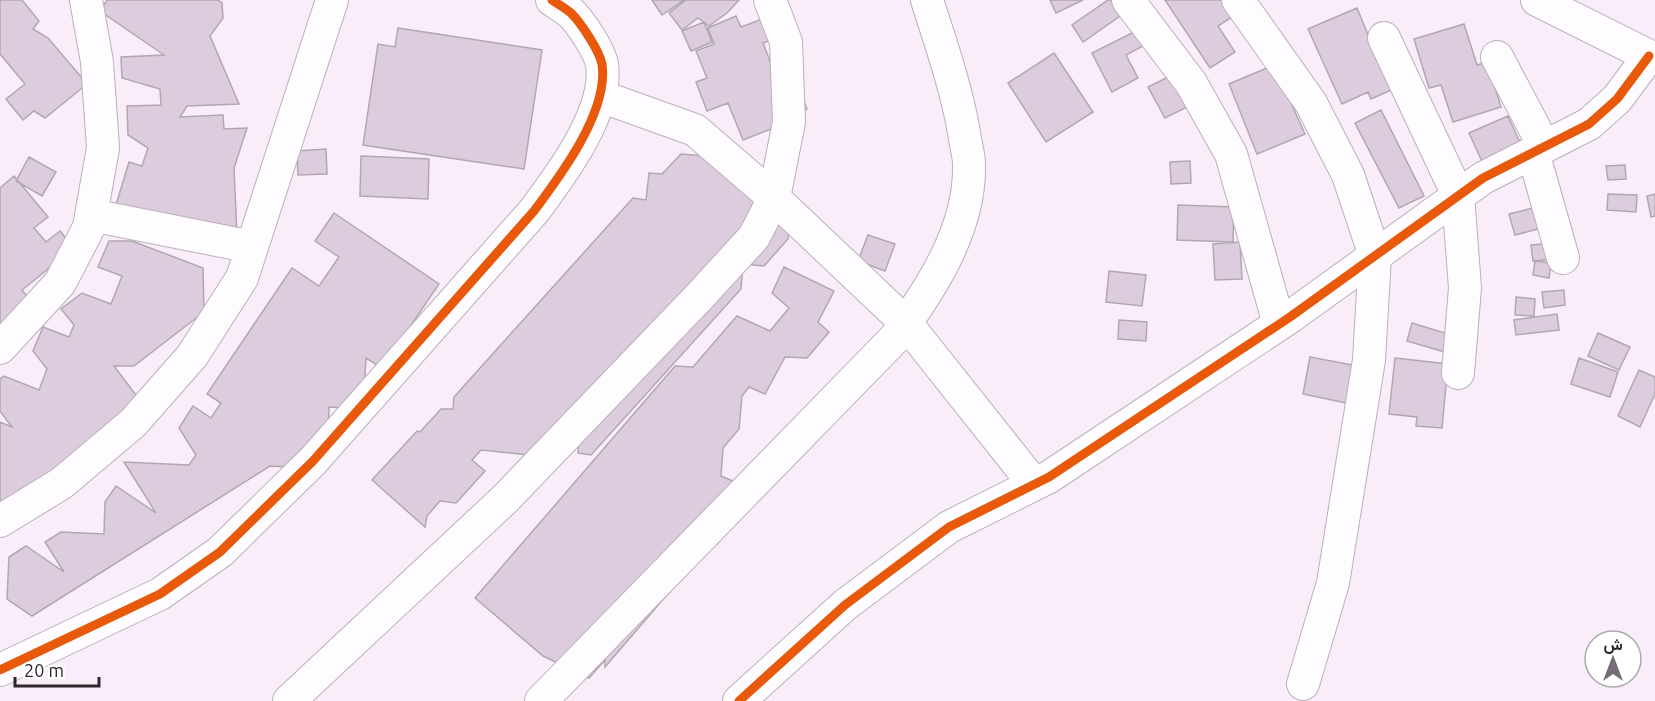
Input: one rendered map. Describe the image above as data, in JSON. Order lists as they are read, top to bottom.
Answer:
{
  "scale_bar": "20 m",
  "north": "top"
}
